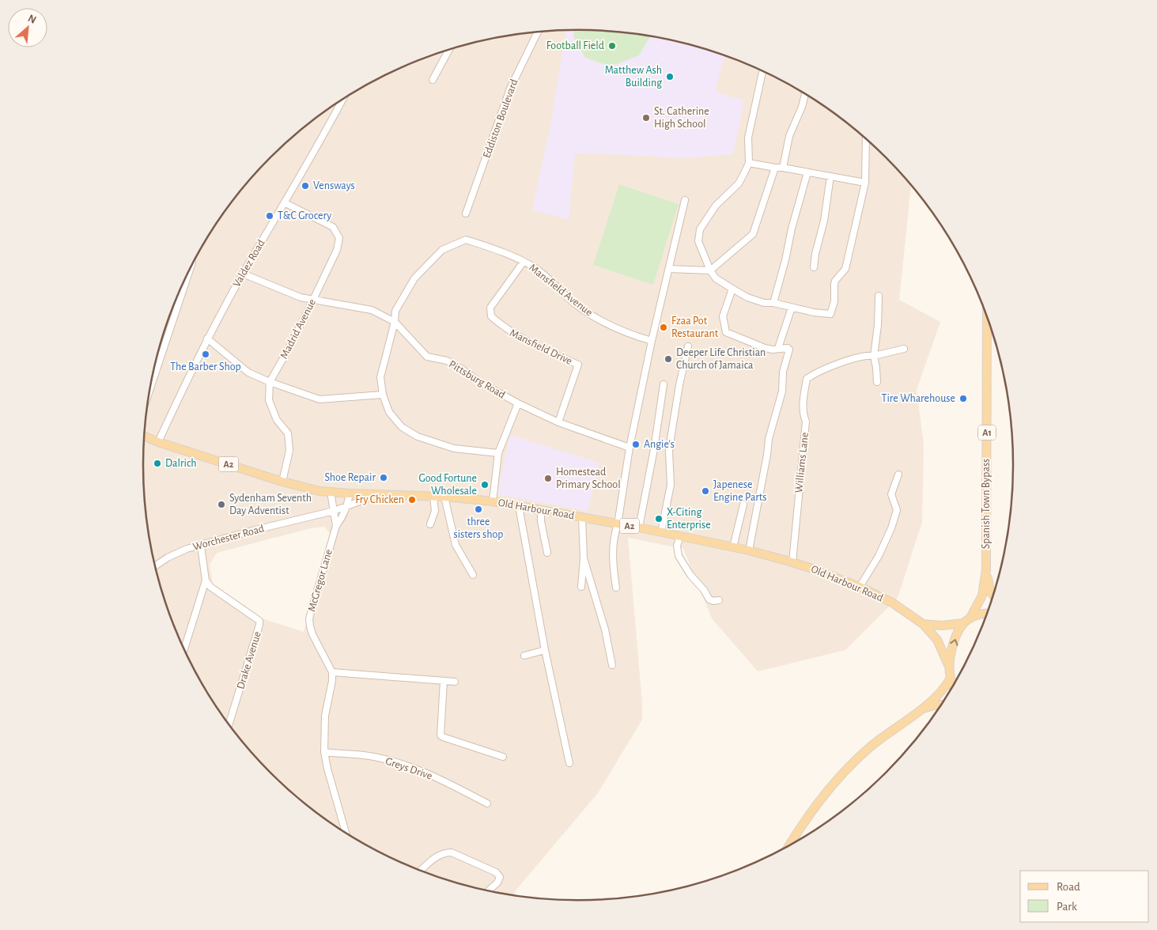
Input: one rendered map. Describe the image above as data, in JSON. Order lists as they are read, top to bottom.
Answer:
{
  "streets": {
    "main road": [
      "A1",
      "A2",
      "Spanish Town Bypass",
      "Old Harbour Road"
    ],
    "street": [
      "Eddiston Boulevard",
      "Valdez Road",
      "Mansfield Avenue",
      "Madrid Avenue",
      "Mansfield Drive",
      "Pittsburg Road",
      "Williams Lane",
      "Worchester Road",
      "McGregor Lane",
      "Drake Avenue",
      "Greys Drive"
    ]
  },
  "crossings": [
    ["Valdez Road", "Madrid Avenue"],
    ["Valdez Road", "Pittsburg Road"],
    ["Valdez Road", "Old Harbour Road"],
    ["Mansfield Avenue", "Mansfield Drive"],
    ["Mansfield Avenue", "Pittsburg Road"],
    ["Madrid Avenue", "Pittsburg Road"],
    ["Madrid Avenue", "Old Harbour Road"],
    ["Mansfield Drive", "Pittsburg Road"],
    ["A1", "Spanish Town Bypass"],
    ["A1", "Old Harbour Road"],
    ["Williams Lane", "Old Harbour Road"],
    ["Old Harbour Road", "Worchester Road"],
    ["Old Harbour Road", "McGregor Lane"],
    ["Worchester Road", "McGregor Lane"]
  ],
  "places": [
    "Football Field",
    "Matthew Ash Building",
    "St. Catherine High School",
    "Vensways",
    "T&C Grocery",
    "Fzaa Pot Restaurant",
    "The Barber Shop",
    "Deeper Life Christian Church of Jamaica",
    "Tire Wharehouse",
    "Angie's",
    "Dalrich",
    "Shoe Repair",
    "Homestead Primary School",
    "Good Fortune Wholesale",
    "Japenese Engine Parts",
    "Fry Chicken",
    "Sydenham Seventh Day Adventist",
    "three sisters shop",
    "X-Citing Enterprise"
  ],
  "legend": ["Road", "Park"],
  "north": "top right"
}
